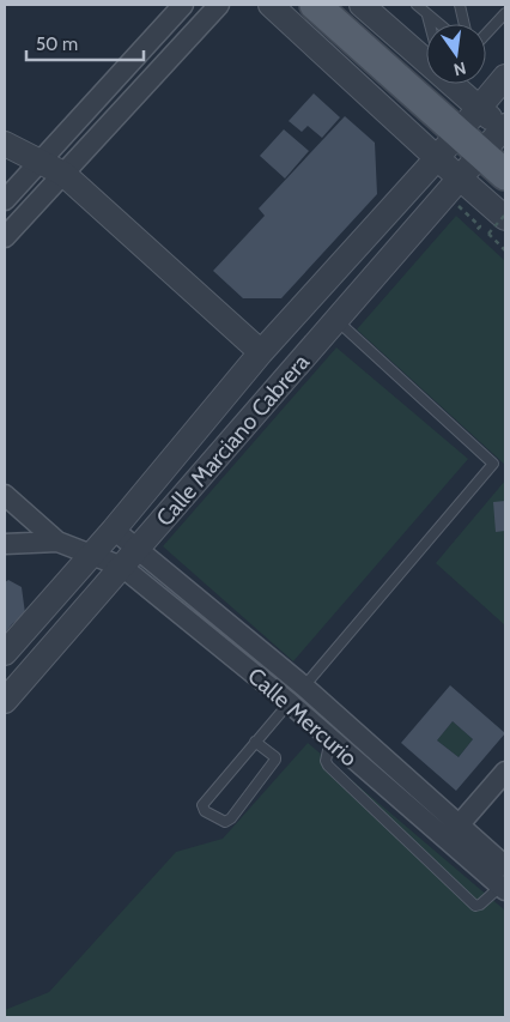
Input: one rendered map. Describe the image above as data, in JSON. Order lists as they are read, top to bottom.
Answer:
{
  "streets": {
    "street": ["Calle Marciano Cabrera", "Calle Mercurio"]
  },
  "crossings": [
    ["Calle Marciano Cabrera", "Calle Mercurio"]
  ],
  "scale_bar": "50 m",
  "north": "bottom"
}
